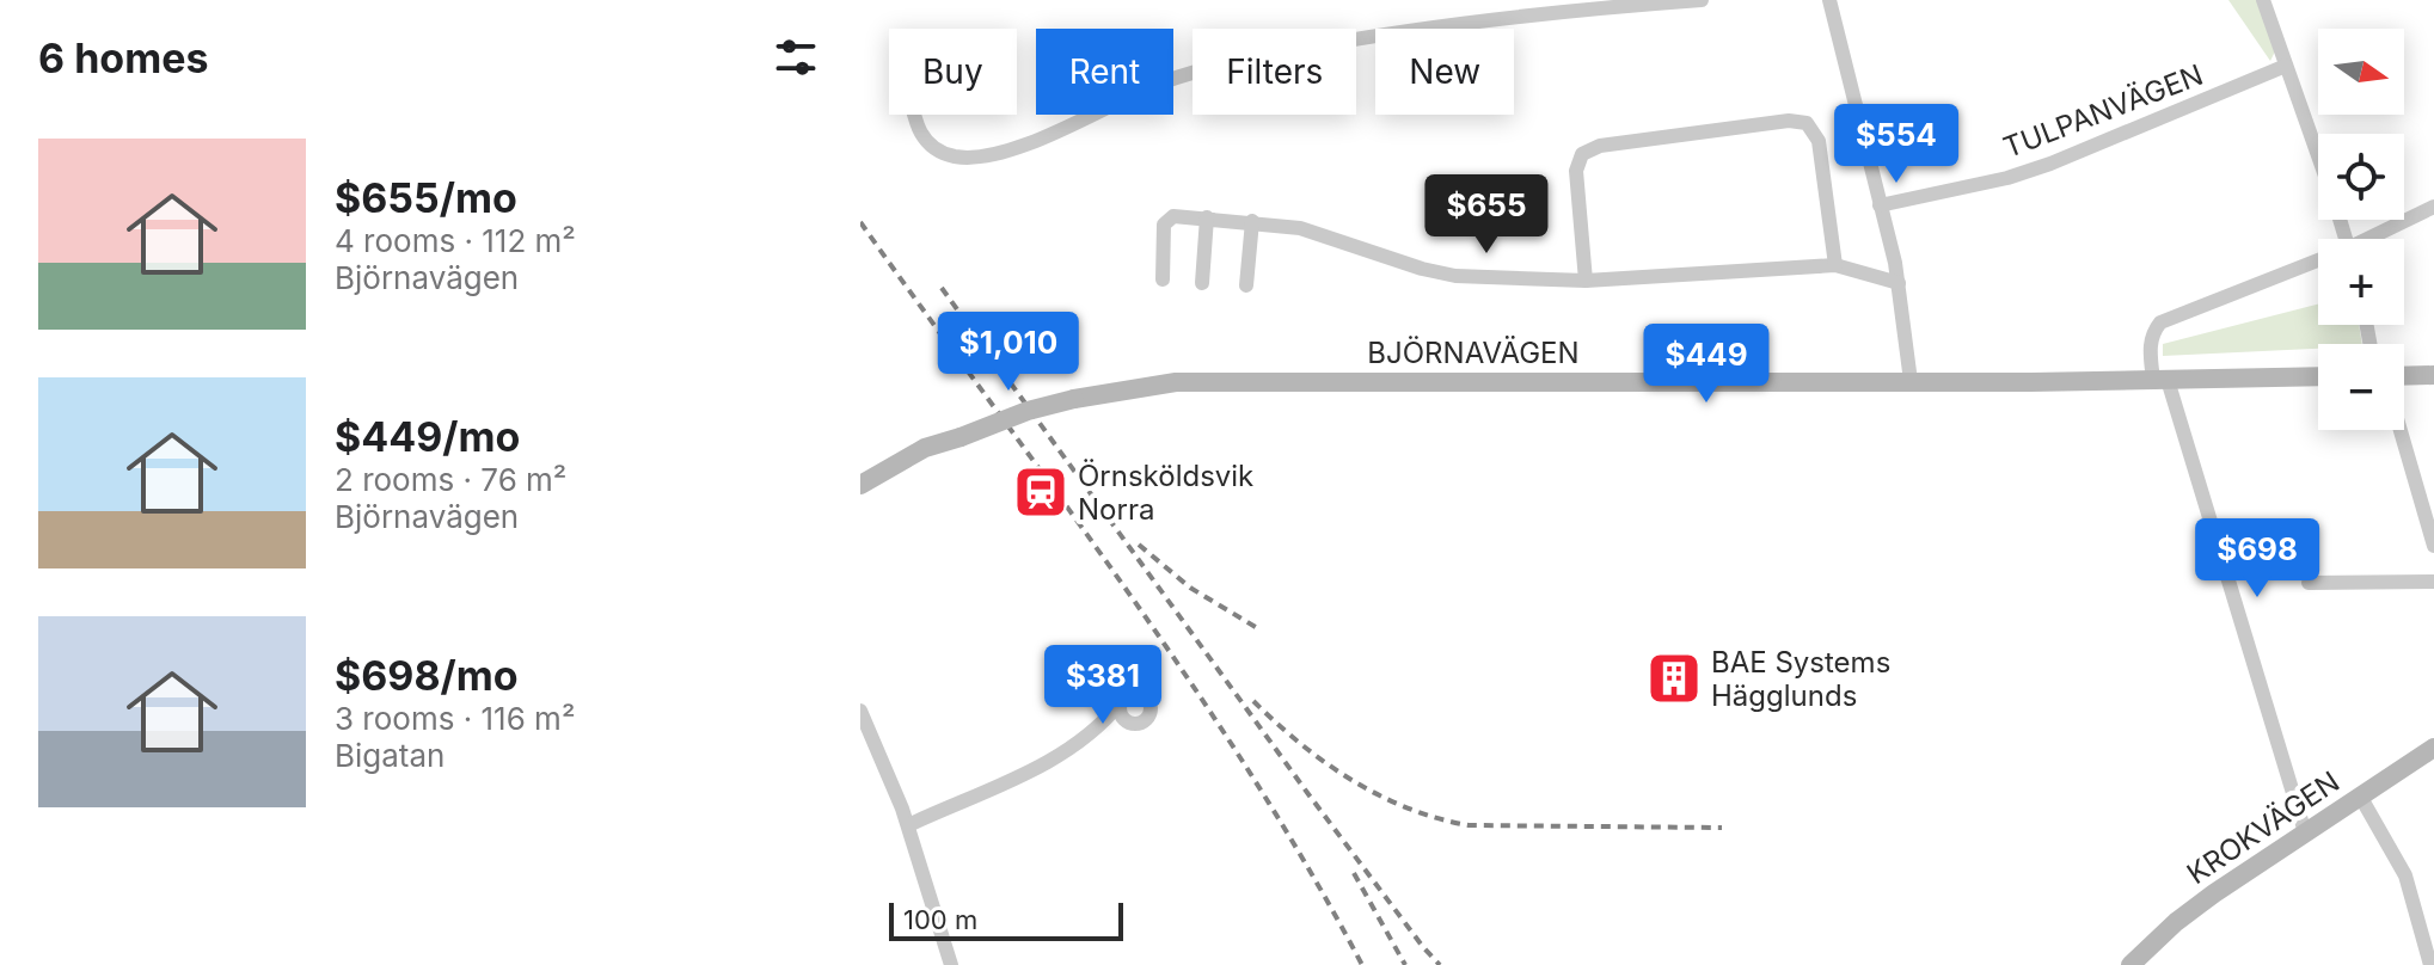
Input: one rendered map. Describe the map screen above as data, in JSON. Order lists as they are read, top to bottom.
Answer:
{
  "streets": {
    "main road": ["BJÖRNAVÄGEN", "KROKVÄGEN"],
    "street": ["TULPANVÄGEN"]
  },
  "places": {
    "station": ["Örnsköldsvik Norra"],
    "building": ["BAE Systems Hägglunds"]
  },
  "scale_bar": "100 m",
  "north": "right",
  "page": {
    "heading": "6 homes",
    "map_buttons": ["+", "−"],
    "chip": [
      "Buy",
      "Rent",
      "Filters",
      "New"
    ],
    "price": [
      "$554",
      "$655",
      "$1,010",
      "$449",
      "$698",
      "$381"
    ],
    "list": [
      {
        "name": "$655/mo",
        "note": "4 rooms · 112 m² · Björnavägen"
      },
      {
        "name": "$449/mo",
        "note": "2 rooms · 76 m² · Björnavägen"
      },
      {
        "name": "$698/mo",
        "note": "3 rooms · 116 m² · Bigatan"
      }
    ],
    "scale": "100 m"
  }
}
